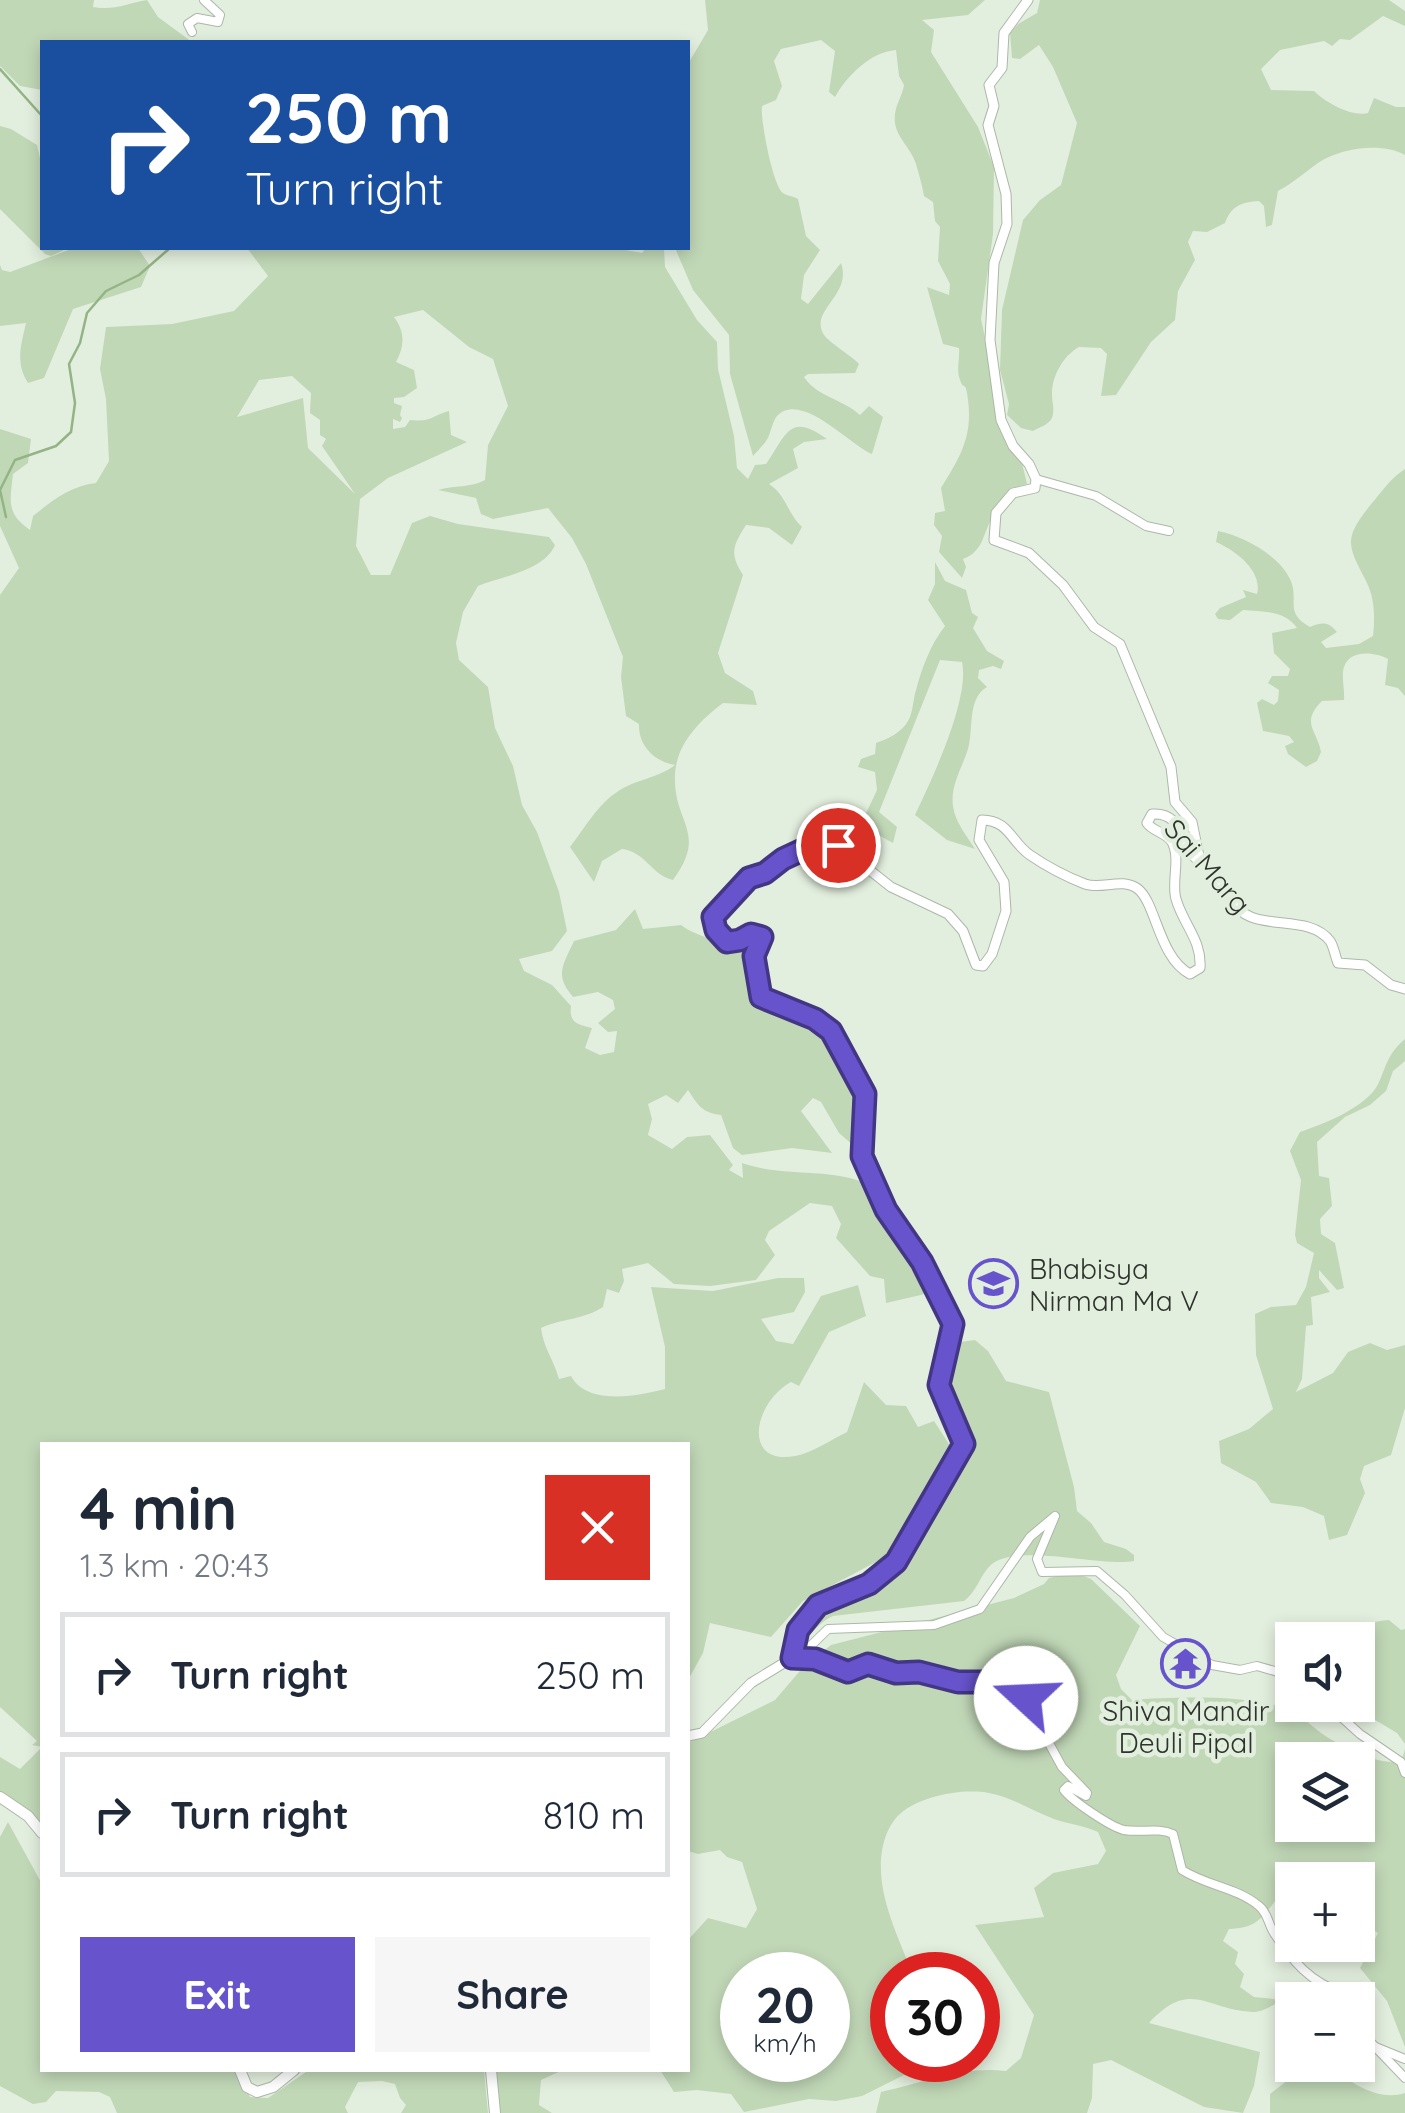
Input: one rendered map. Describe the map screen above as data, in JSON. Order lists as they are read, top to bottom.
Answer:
{
  "streets": {
    "street": ["Sai Marg"]
  },
  "places": {
    "school or university": ["Bhabisya Nirman Ma V"],
    "temple": ["Shiva Mandir Deuli Pipal"]
  },
  "page": {
    "turn": ["250 m", "Turn right"],
    "heading": ["4 min", "1.3 km · 20:43"],
    "list": [
      {
        "name": "Turn right",
        "value": "250 m"
      },
      {
        "name": "Turn right",
        "value": "810 m"
      }
    ],
    "map_buttons": ["+", "−"],
    "buttons": ["Exit", "Share"],
    "speed": "20 km/h",
    "limit": "30"
  }
}
